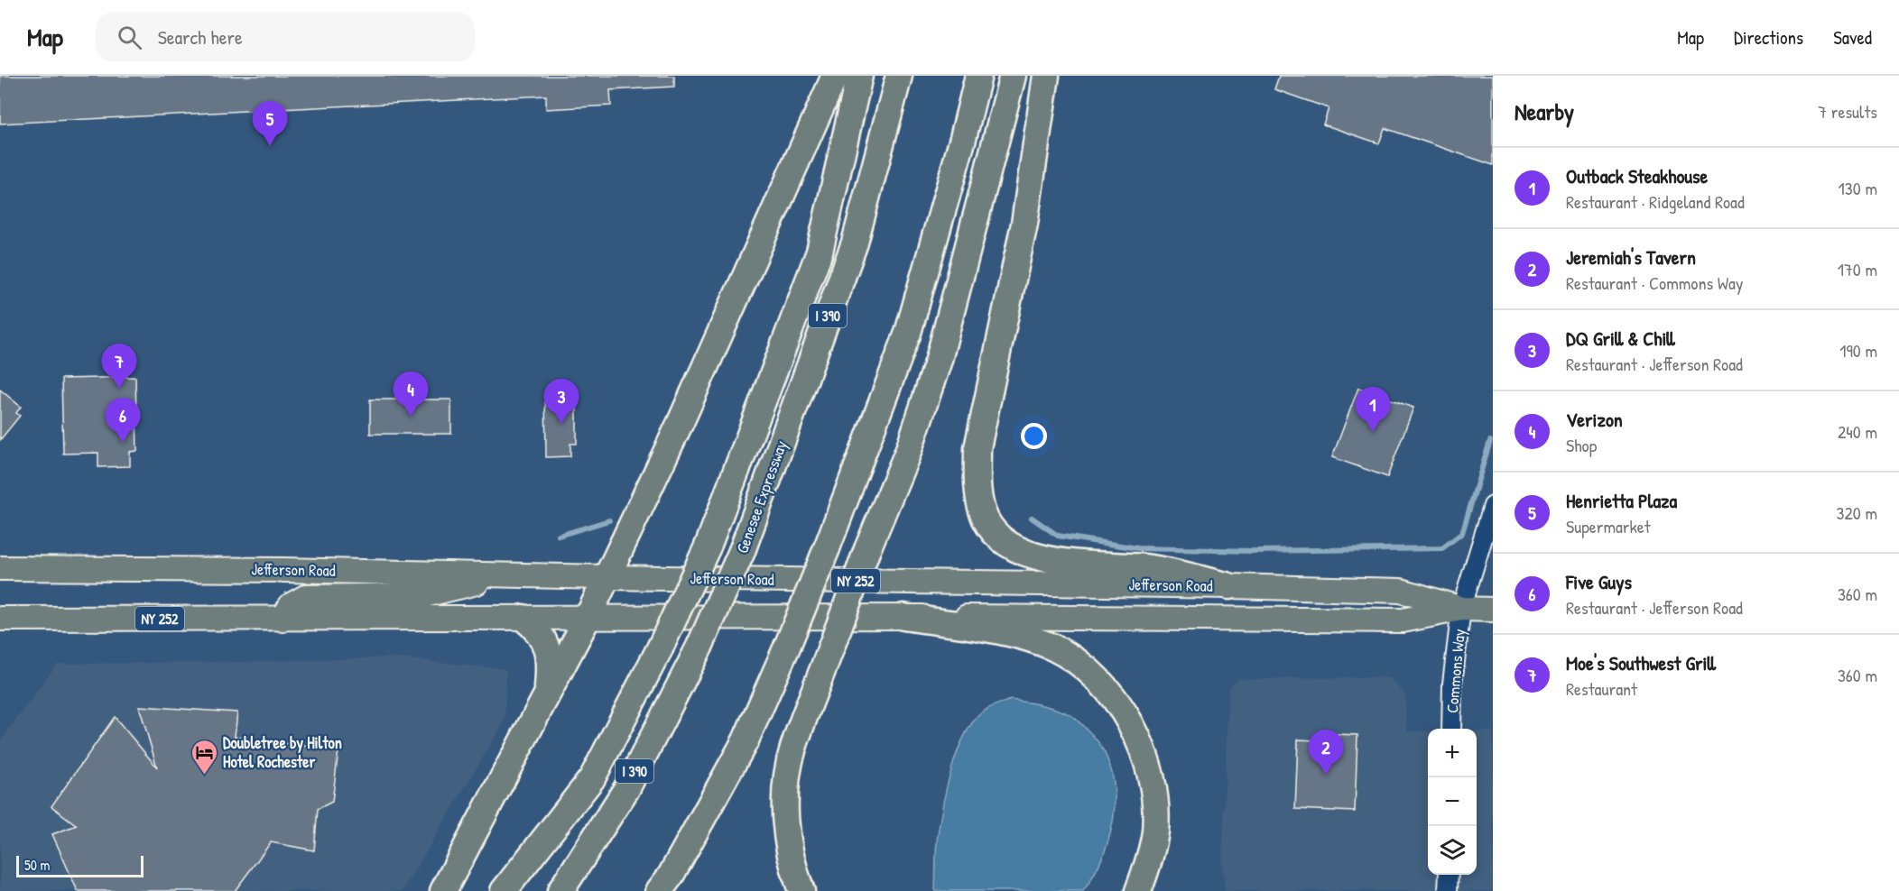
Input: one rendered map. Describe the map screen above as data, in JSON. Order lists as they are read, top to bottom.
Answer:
{
  "streets": {
    "highway": ["I 390", "Genesee Expressway"],
    "main road": ["Jefferson Road", "NY 252"],
    "street": ["Commons Way"]
  },
  "crossings": [
    ["Jefferson Road", "Commons Way"]
  ],
  "places": {
    "hotel": ["Doubletree by Hilton Hotel Rochester"]
  },
  "scale_bar": "50 m",
  "page": {
    "header": "Map",
    "search": "Search here",
    "nav": ["Map", "Directions", "Saved"],
    "heading": ["Nearby", "7 results"],
    "pins": [
      "5",
      "7",
      "4",
      "3",
      "1",
      "6",
      "2"
    ],
    "list": [
      {
        "mark": "1",
        "name": "Outback Steakhouse",
        "note": "Restaurant · Ridgeland Road",
        "value": "130 m"
      },
      {
        "mark": "2",
        "name": "Jeremiah's Tavern",
        "note": "Restaurant · Commons Way",
        "value": "170 m"
      },
      {
        "mark": "3",
        "name": "DQ Grill & Chill",
        "note": "Restaurant · Jefferson Road",
        "value": "190 m"
      },
      {
        "mark": "4",
        "name": "Verizon",
        "note": "Shop",
        "value": "240 m"
      },
      {
        "mark": "5",
        "name": "Henrietta Plaza",
        "note": "Supermarket",
        "value": "320 m"
      },
      {
        "mark": "6",
        "name": "Five Guys",
        "note": "Restaurant · Jefferson Road",
        "value": "360 m"
      },
      {
        "mark": "7",
        "name": "Moe's Southwest Grill",
        "note": "Restaurant",
        "value": "360 m"
      }
    ],
    "map_buttons": ["+", "−"],
    "scale": "50 m"
  }
}
